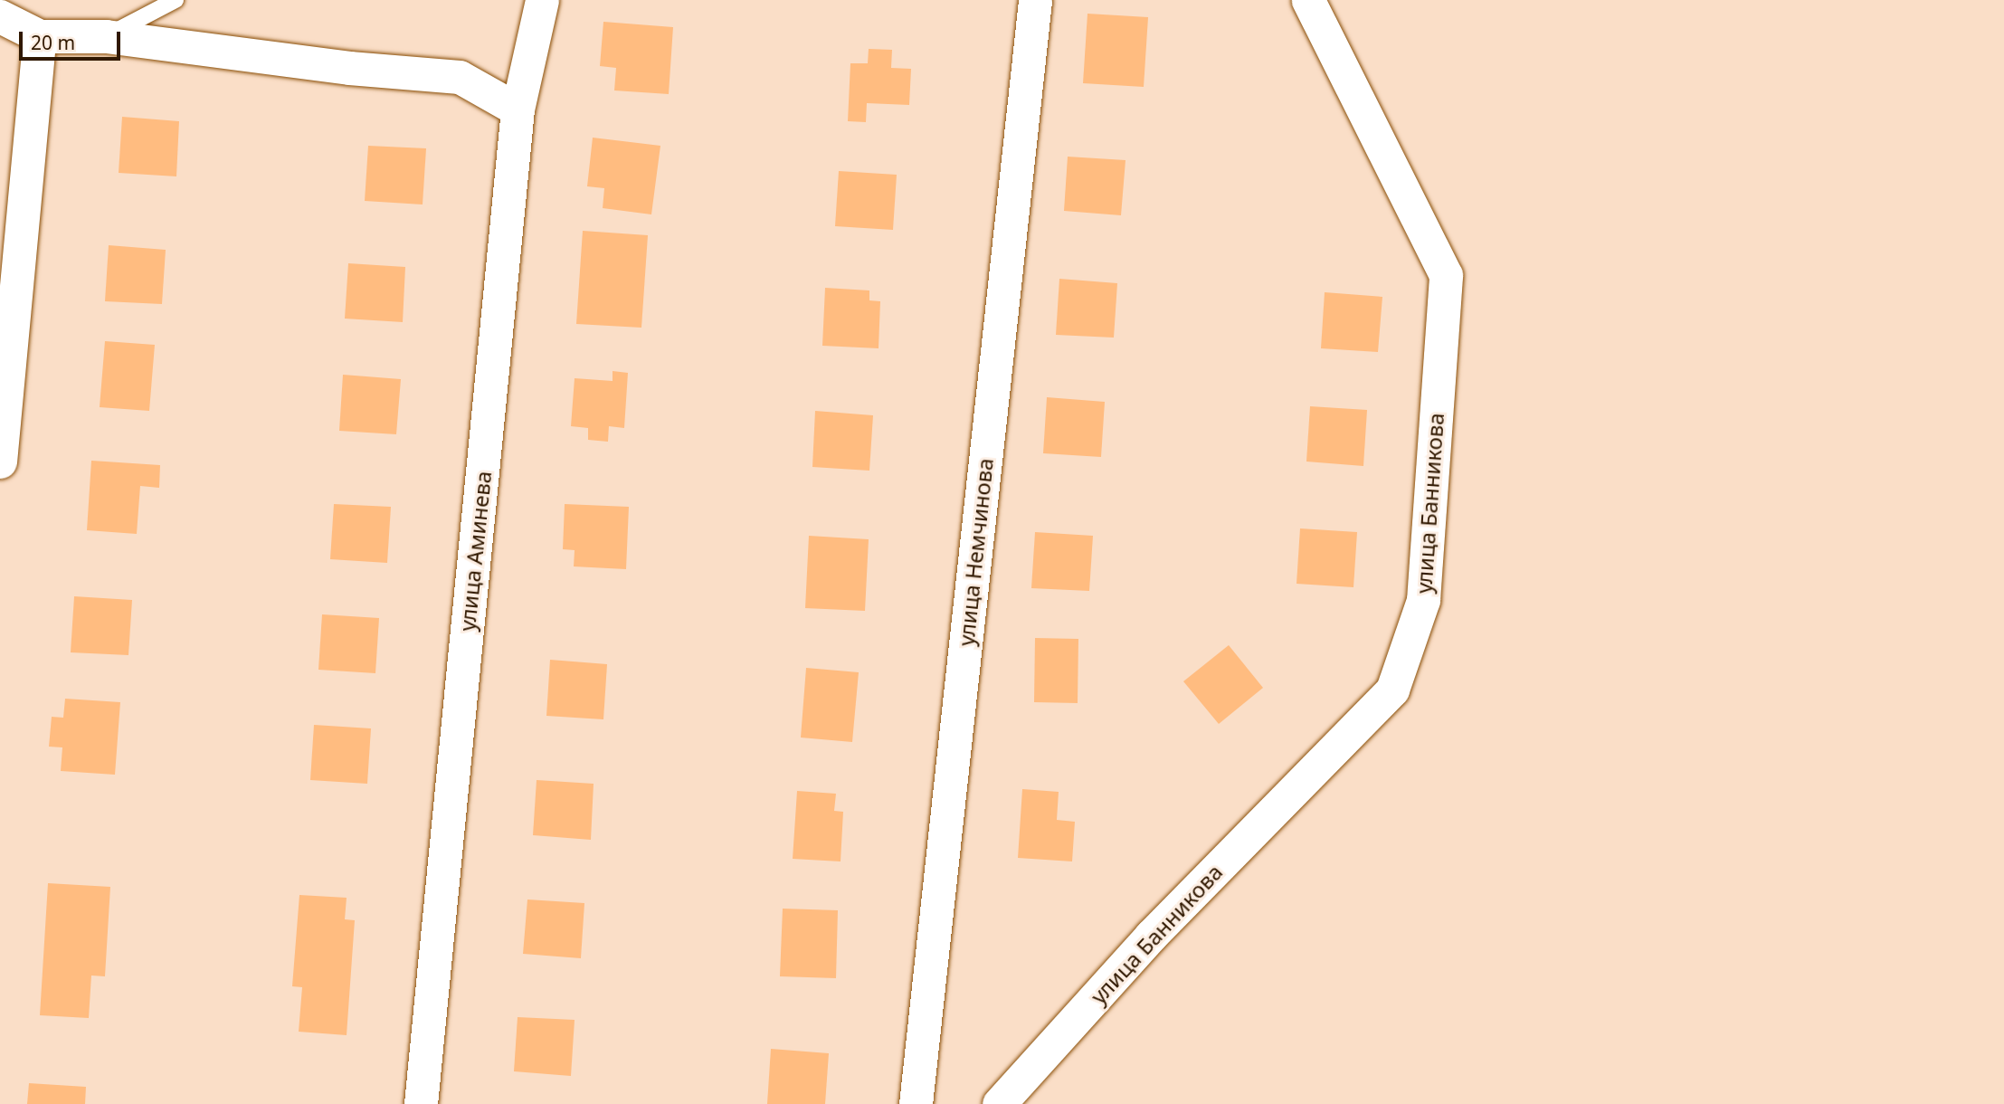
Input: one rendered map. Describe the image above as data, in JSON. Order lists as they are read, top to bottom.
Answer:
{
  "streets": {
    "street": ["улица Банникова", "улица Аминева", "улица Немчинова"]
  },
  "scale_bar": "20 m"
}
